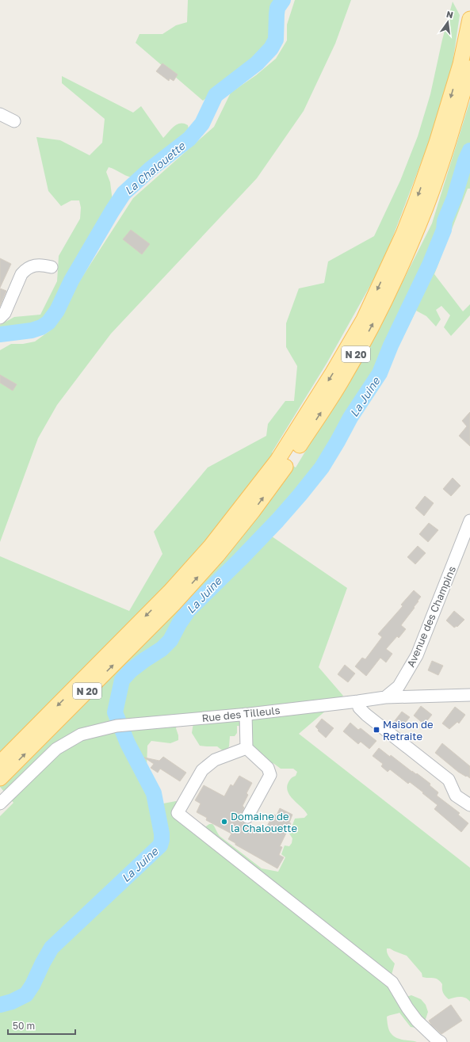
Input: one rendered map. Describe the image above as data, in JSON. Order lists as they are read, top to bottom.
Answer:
{
  "streets": {
    "main road": ["N 20"],
    "street": ["Avenue des Champins", "Rue des Tilleuls"]
  },
  "water": ["La Chalouette", "La Juine"],
  "places": {
    "transit": ["Maison de Retraite"],
    "other": ["Domaine de la Chalouette"]
  },
  "scale_bar": "50 m",
  "north": "top"
}
